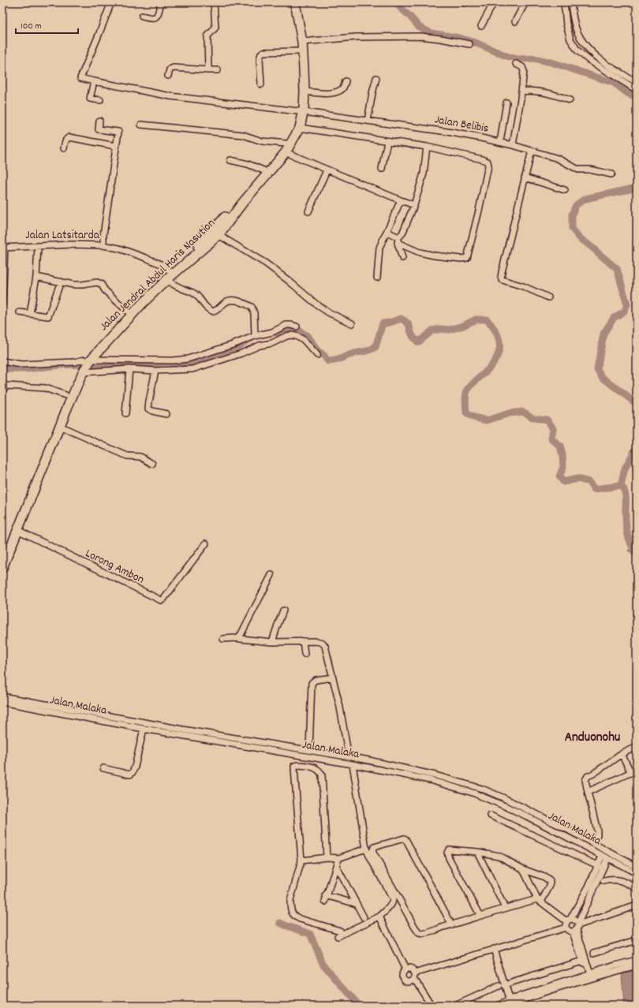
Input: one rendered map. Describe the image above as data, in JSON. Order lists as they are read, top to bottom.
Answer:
{
  "streets": {
    "highway": ["Jalan Jendral Abdul Haris Nasution"],
    "street": [
      "Jalan Belibis",
      "Jalan Latsitarda",
      "Lorong Ambon",
      "Jalan Malaka"
    ]
  },
  "crossings": [
    ["Jalan Belibis", "Jalan Jendral Abdul Haris Nasution"],
    ["Jalan Latsitarda", "Jalan Jendral Abdul Haris Nasution"],
    ["Jalan Jendral Abdul Haris Nasution", "Lorong Ambon"]
  ],
  "districts": ["Anduonohu"],
  "scale_bar": "100 m"
}
